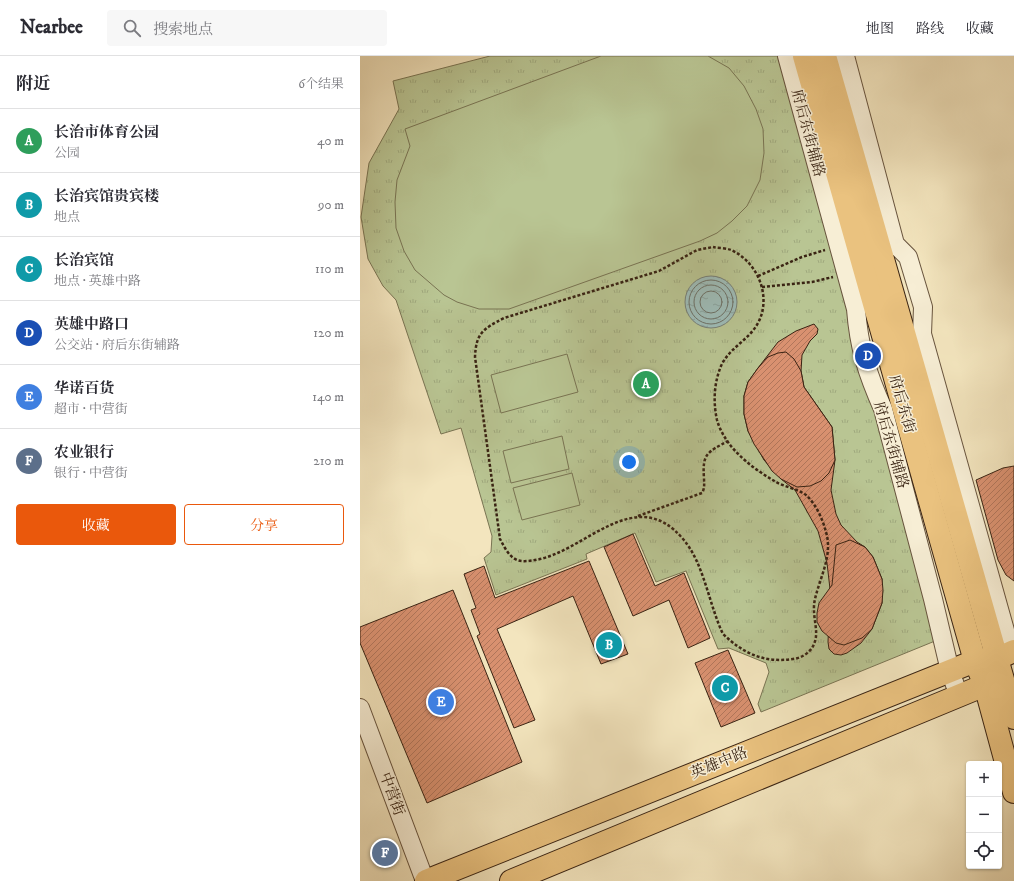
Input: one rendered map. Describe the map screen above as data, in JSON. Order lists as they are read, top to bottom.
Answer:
{
  "streets": {
    "main road": ["府后东街", "英雄中路"],
    "street": ["府后东街辅路", "中营街"]
  },
  "crossings": [
    ["府后东街辅路", "英雄中路"],
    ["府后东街", "英雄中路"],
    ["英雄中路", "中营街"]
  ],
  "page": {
    "header": "Nearbee",
    "search": "搜索地点",
    "nav": ["地图", "路线", "收藏"],
    "heading": ["附近", "6个结果"],
    "list": [
      {
        "mark": "A",
        "name": "长治市体育公园",
        "note": "公园",
        "value": "40 m"
      },
      {
        "mark": "B",
        "name": "长治宾馆贵宾楼",
        "note": "地点",
        "value": "90 m"
      },
      {
        "mark": "C",
        "name": "长治宾馆",
        "note": "地点 · 英雄中路",
        "value": "110 m"
      },
      {
        "mark": "D",
        "name": "英雄中路口",
        "note": "公交站 · 府后东街辅路",
        "value": "120 m"
      },
      {
        "mark": "E",
        "name": "华诺百货",
        "note": "超市 · 中营街",
        "value": "140 m"
      },
      {
        "mark": "F",
        "name": "农业银行",
        "note": "银行 · 中营街",
        "value": "210 m"
      }
    ],
    "pins": [
      "D",
      "A",
      "B",
      "C",
      "E",
      "F"
    ],
    "buttons": ["收藏", "分享"],
    "map_buttons": ["+", "−"]
  }
}
